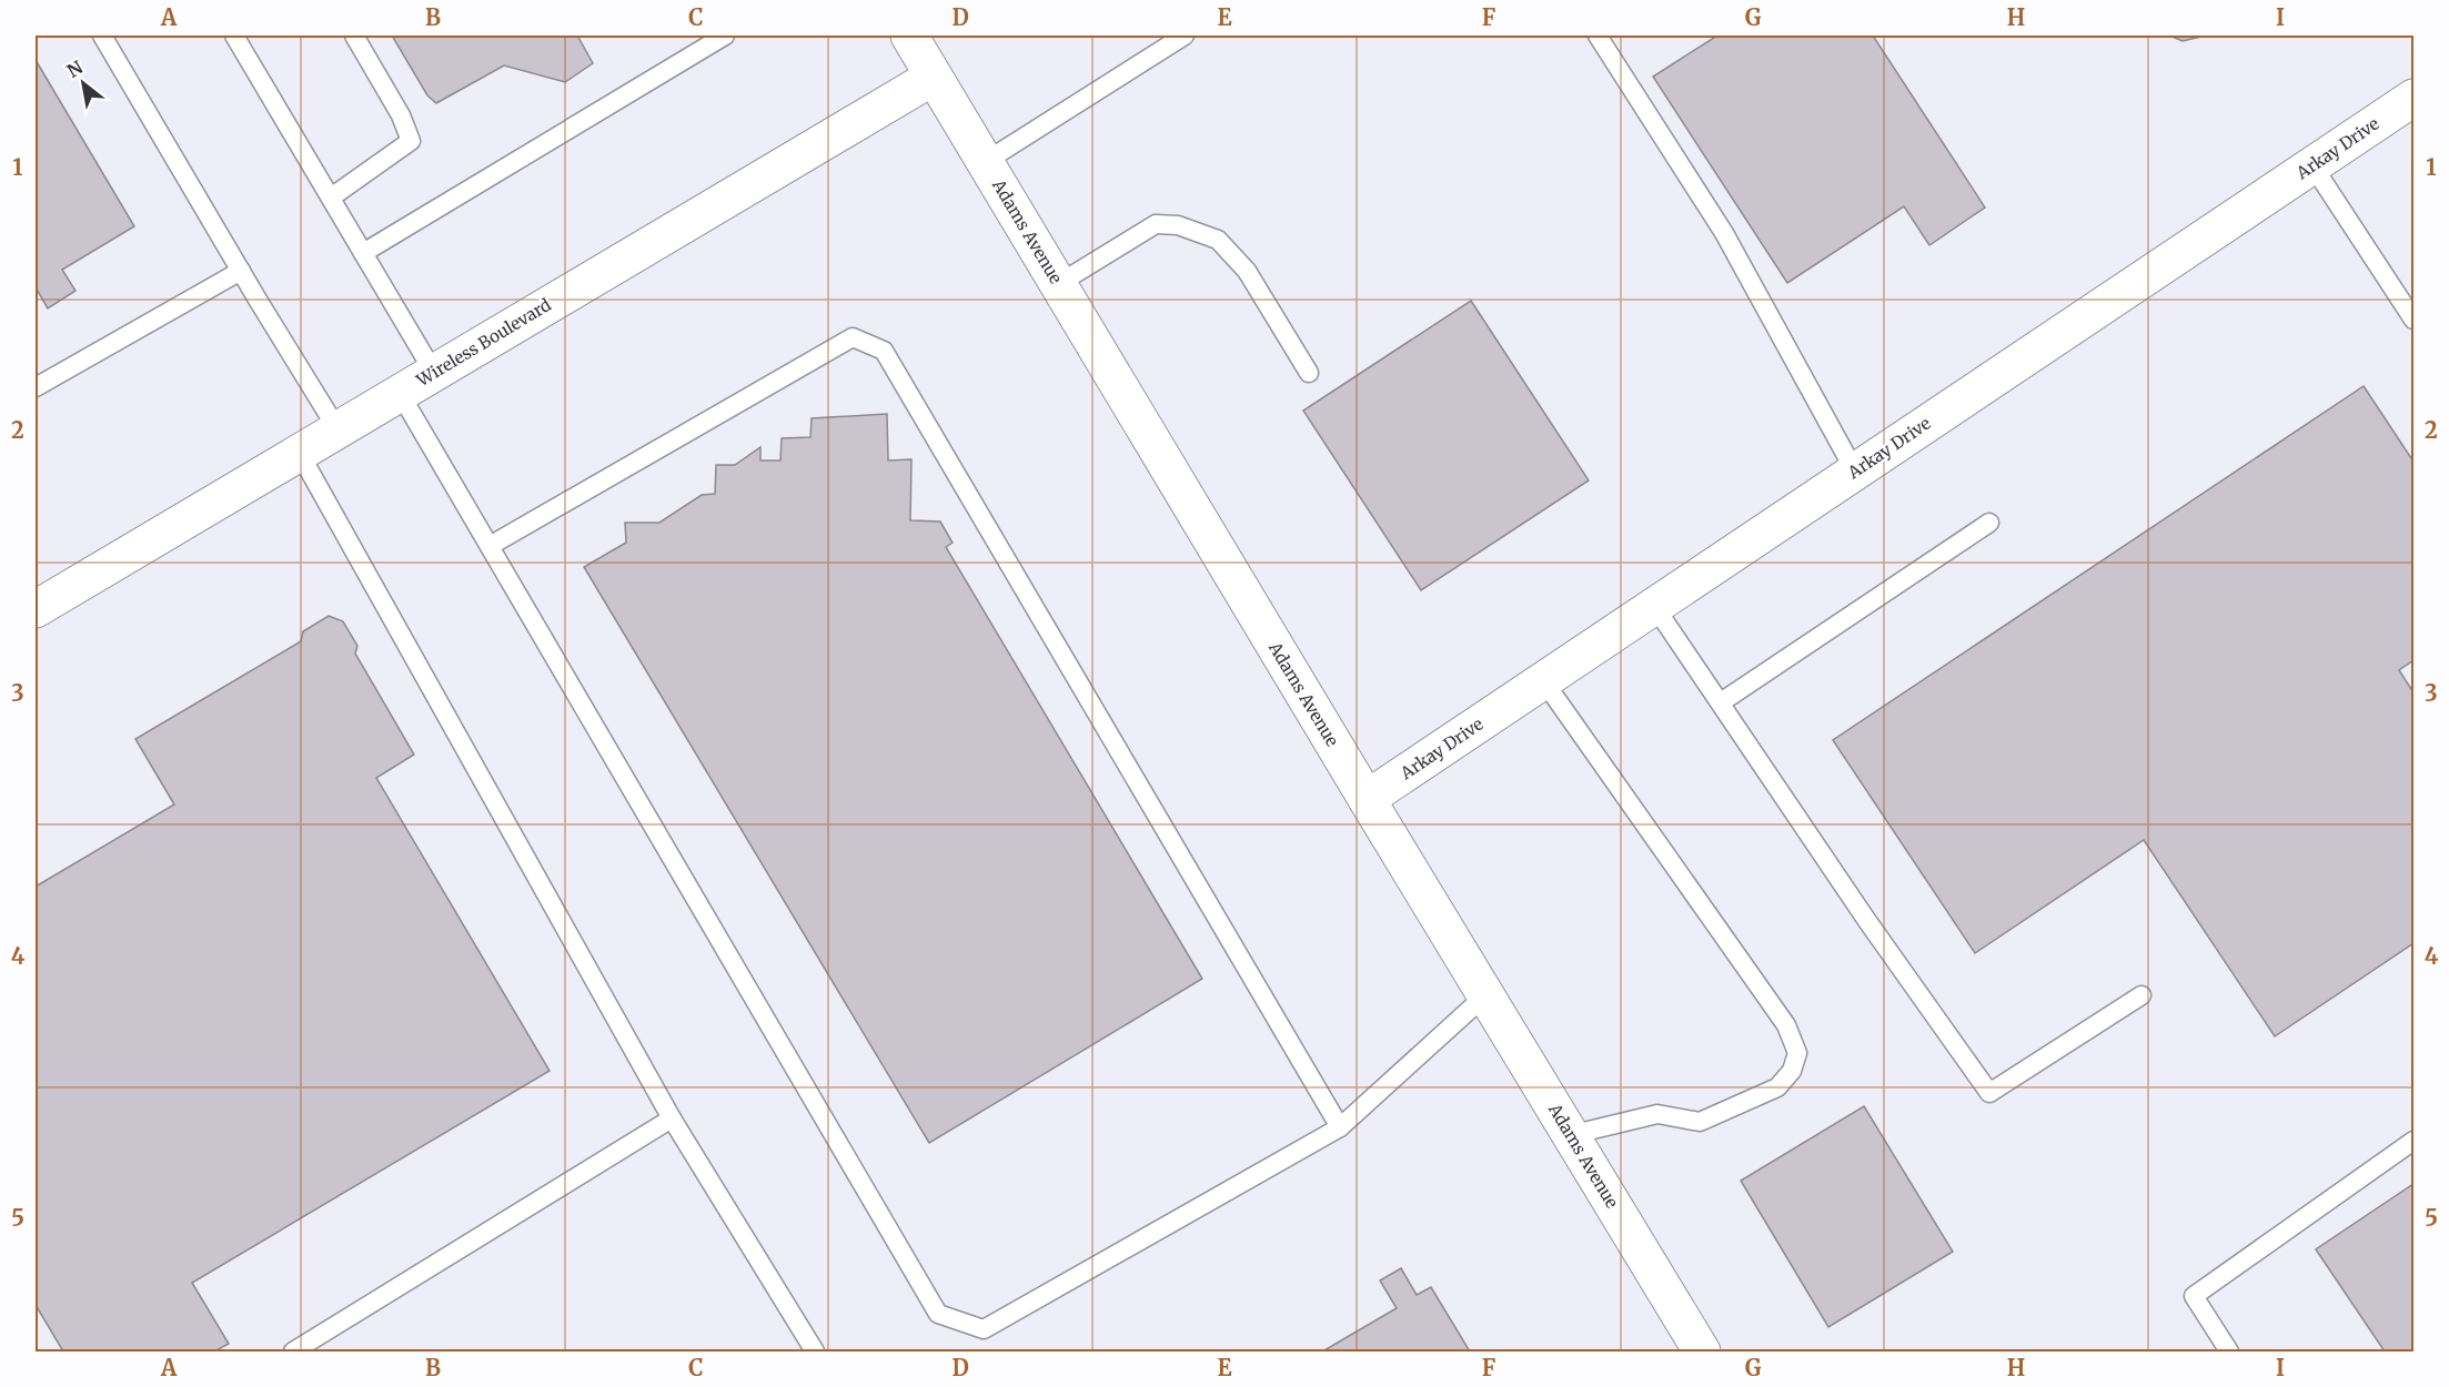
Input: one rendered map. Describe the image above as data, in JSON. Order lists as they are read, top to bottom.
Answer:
{
  "streets": {
    "street": ["Arkay Drive", "Adams Avenue", "Wireless Boulevard"]
  },
  "crossings": [
    ["Arkay Drive", "Adams Avenue"],
    ["Adams Avenue", "Wireless Boulevard"]
  ],
  "north": "top left",
  "grid": {
    "columns": [
      "A",
      "B",
      "C",
      "D",
      "E",
      "F",
      "G",
      "H",
      "I"
    ],
    "rows": [
      "1",
      "2",
      "3",
      "4",
      "5"
    ]
  }
}
